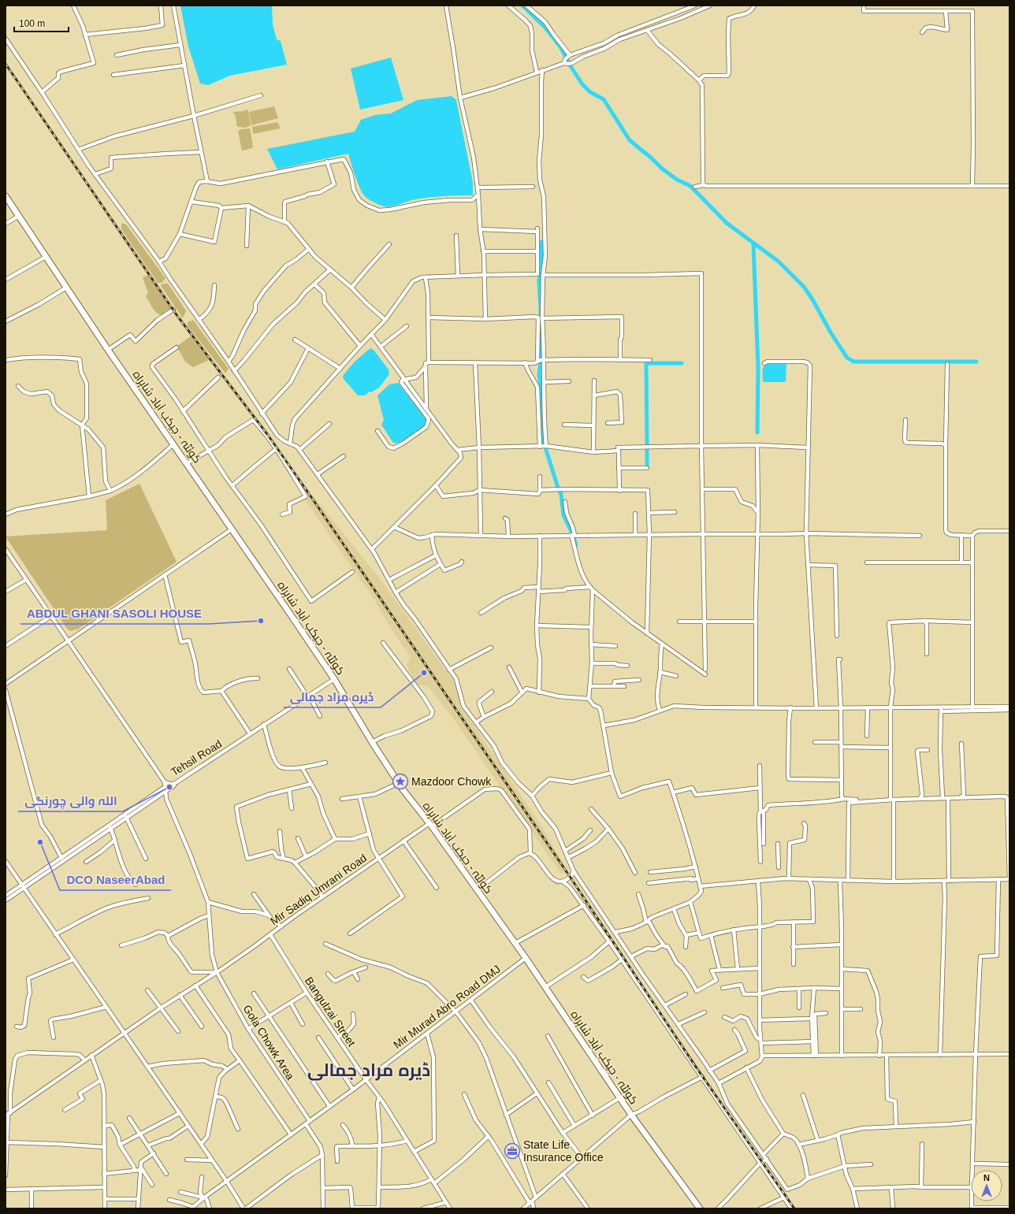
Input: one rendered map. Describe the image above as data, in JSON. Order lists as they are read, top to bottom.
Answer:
{
  "streets": {
    "highway": ["کوئٹہ - جیکب آباد شاہراہ"],
    "street": [
      "Tehsil Road",
      "Mir Sadiq Umrani Road",
      "Mir Murad Abro Road DMJ",
      "Bangulzai Street",
      "Gola Chowk Area"
    ]
  },
  "crossings": [
    ["کوئٹہ - جیکب آباد شاہراہ", "Tehsil Road"],
    ["کوئٹہ - جیکب آباد شاہراہ", "Mir Sadiq Umrani Road"],
    ["کوئٹہ - جیکب آباد شاہراہ", "Mir Murad Abro Road DMJ"],
    ["Tehsil Road", "Gola Chowk Area"],
    ["Mir Sadiq Umrani Road", "Bangulzai Street"],
    ["Mir Sadiq Umrani Road", "Gola Chowk Area"],
    ["Mir Murad Abro Road DMJ", "Bangulzai Street"],
    ["Mir Murad Abro Road DMJ", "Gola Chowk Area"]
  ],
  "districts": ["ڈیرہ مراد جمالی"],
  "places": {
    "other": [
      "ABDUL GHANI SASOLI HOUSE",
      "ڈیرہ مراد جمالی",
      "اللہ والی چورنگی",
      "DCO NaseerAbad"
    ],
    "place": ["Mazdoor Chowk"],
    "office": ["State Life Insurance Office"]
  },
  "scale_bar": "100 m",
  "north": "top"
}
